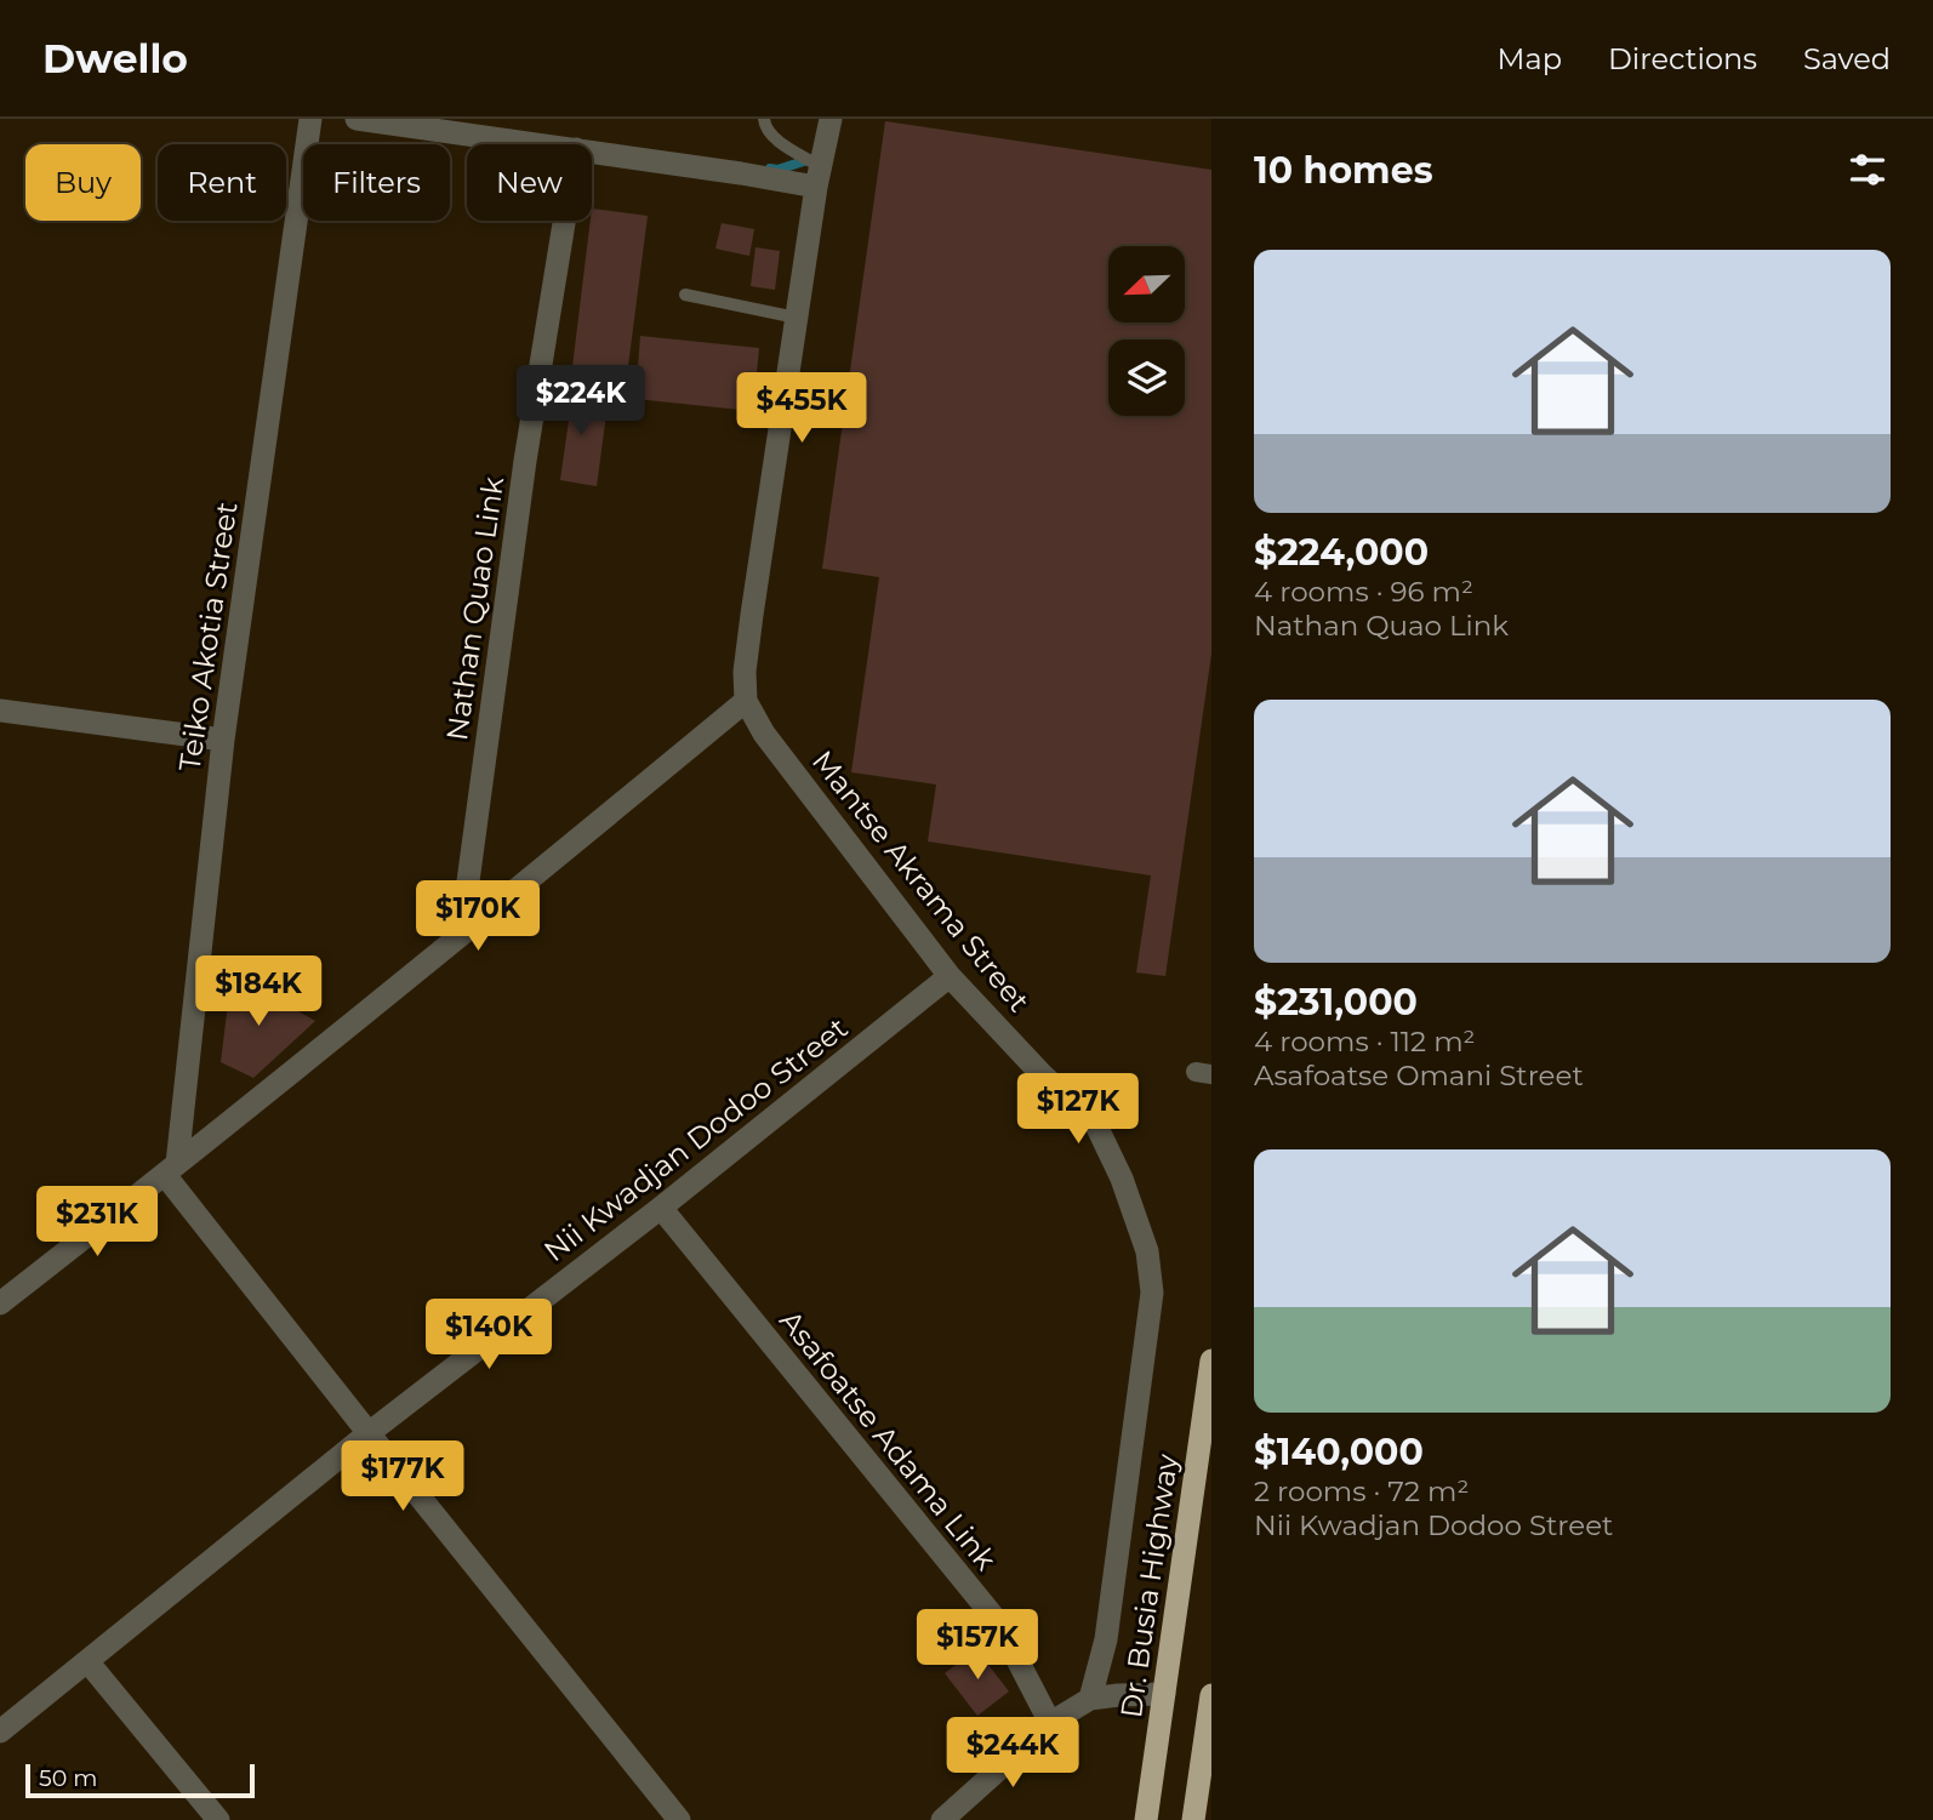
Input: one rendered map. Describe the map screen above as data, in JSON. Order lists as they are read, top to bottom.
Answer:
{
  "streets": {
    "highway": ["Dr. Busia Highway"],
    "street": [
      "Nathan Quao Link",
      "Teiko Akotia Street",
      "Mantse Akrama Street",
      "Nii Kwadjan Dodoo Street",
      "Asafoatse Adama Link"
    ]
  },
  "crossings": [
    ["Mantse Akrama Street", "Nii Kwadjan Dodoo Street"],
    ["Nii Kwadjan Dodoo Street", "Asafoatse Adama Link"]
  ],
  "scale_bar": "50 m",
  "north": "bottom left",
  "page": {
    "header": "Dwello",
    "nav": ["Map", "Directions", "Saved"],
    "heading": "10 homes",
    "chip": [
      "Buy",
      "Rent",
      "Filters",
      "New"
    ],
    "list": [
      {
        "name": "$224,000",
        "note": "4 rooms · 96 m² · Nathan Quao Link"
      },
      {
        "name": "$231,000",
        "note": "4 rooms · 112 m² · Asafoatse Omani Street"
      },
      {
        "name": "$140,000",
        "note": "2 rooms · 72 m² · Nii Kwadjan Dodoo Street"
      }
    ],
    "price": [
      "$224K",
      "$455K",
      "$170K",
      "$184K",
      "$127K",
      "$231K",
      "$140K",
      "$177K",
      "$157K",
      "$244K"
    ],
    "scale": "50 m"
  }
}
